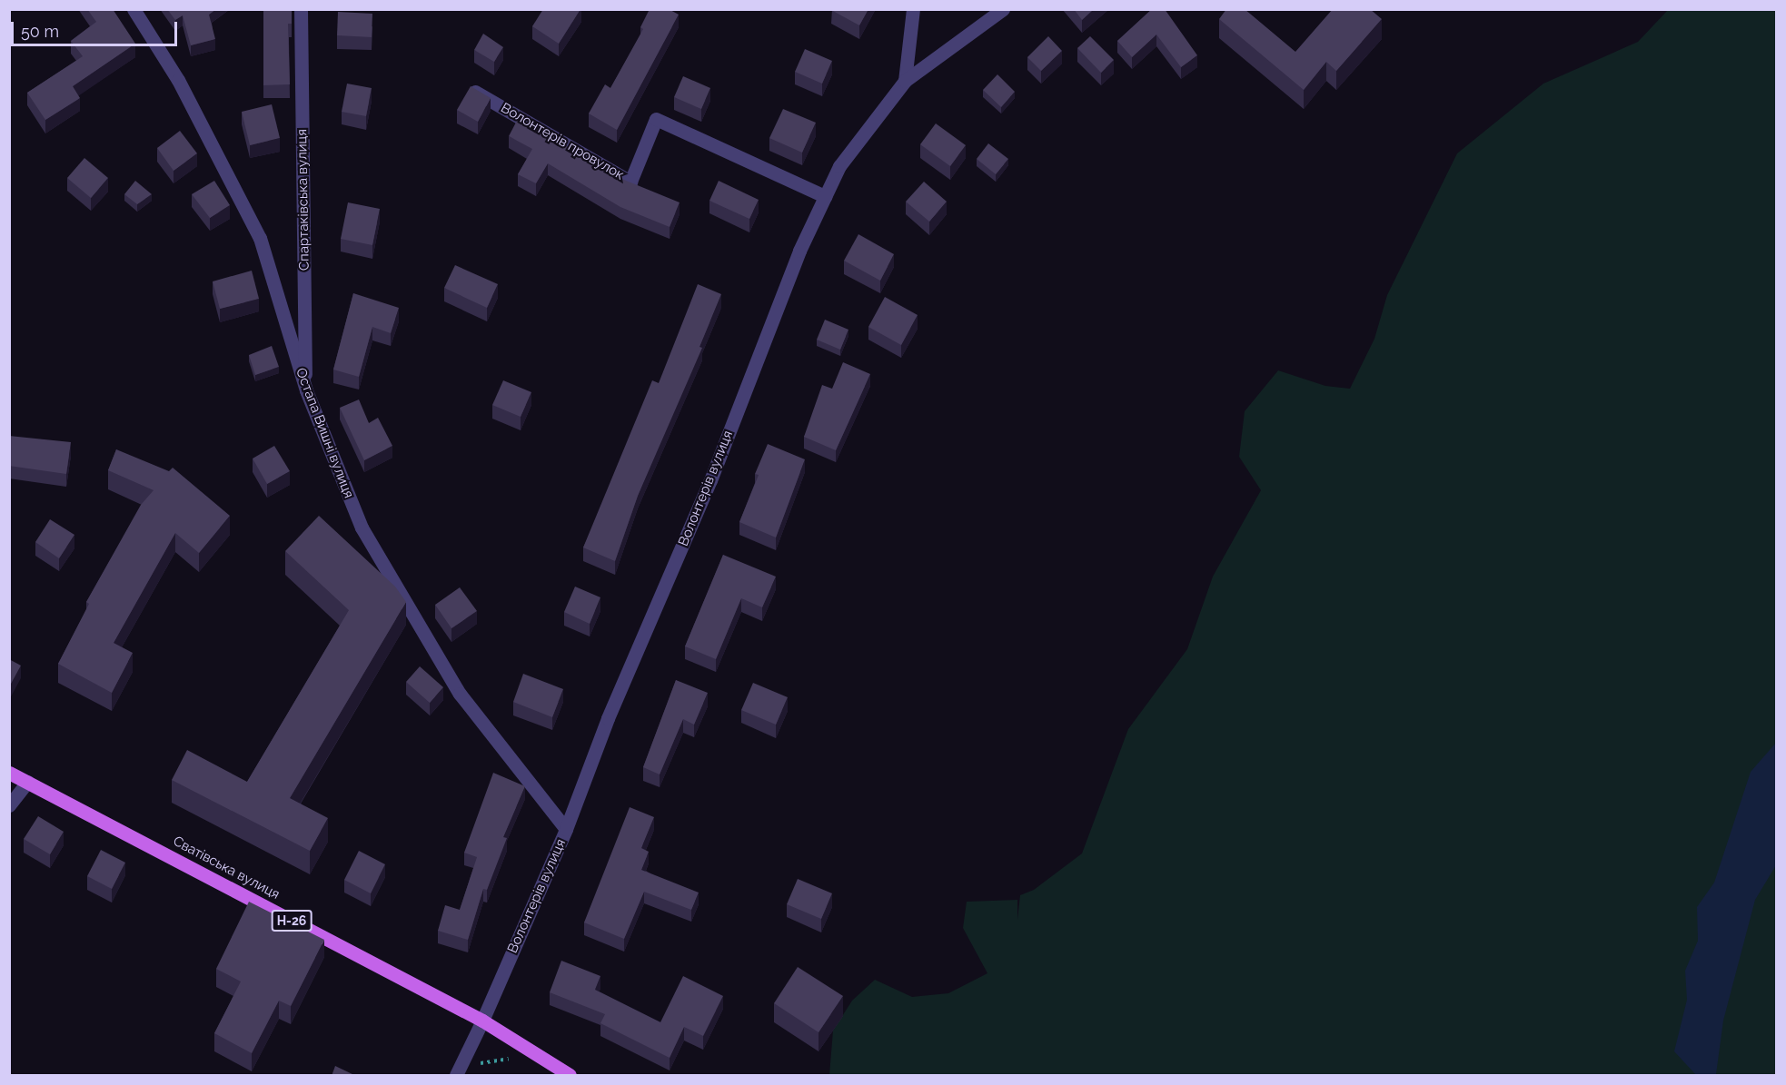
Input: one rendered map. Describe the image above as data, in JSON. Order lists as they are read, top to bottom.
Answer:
{
  "streets": {
    "main road": ["Сватівська вулиця", "Н-26"],
    "street": [
      "Волонтерів провулок",
      "Спартаківська вулиця",
      "Остапа Вишні вулиця",
      "Волонтерів вулиця"
    ]
  },
  "crossings": [
    ["Волонтерів провулок", "Волонтерів вулиця"],
    ["Спартаківська вулиця", "Остапа Вишні вулиця"],
    ["Остапа Вишні вулиця", "Волонтерів вулиця"],
    ["Волонтерів вулиця", "Сватівська вулиця"]
  ],
  "scale_bar": "50 m"
}
